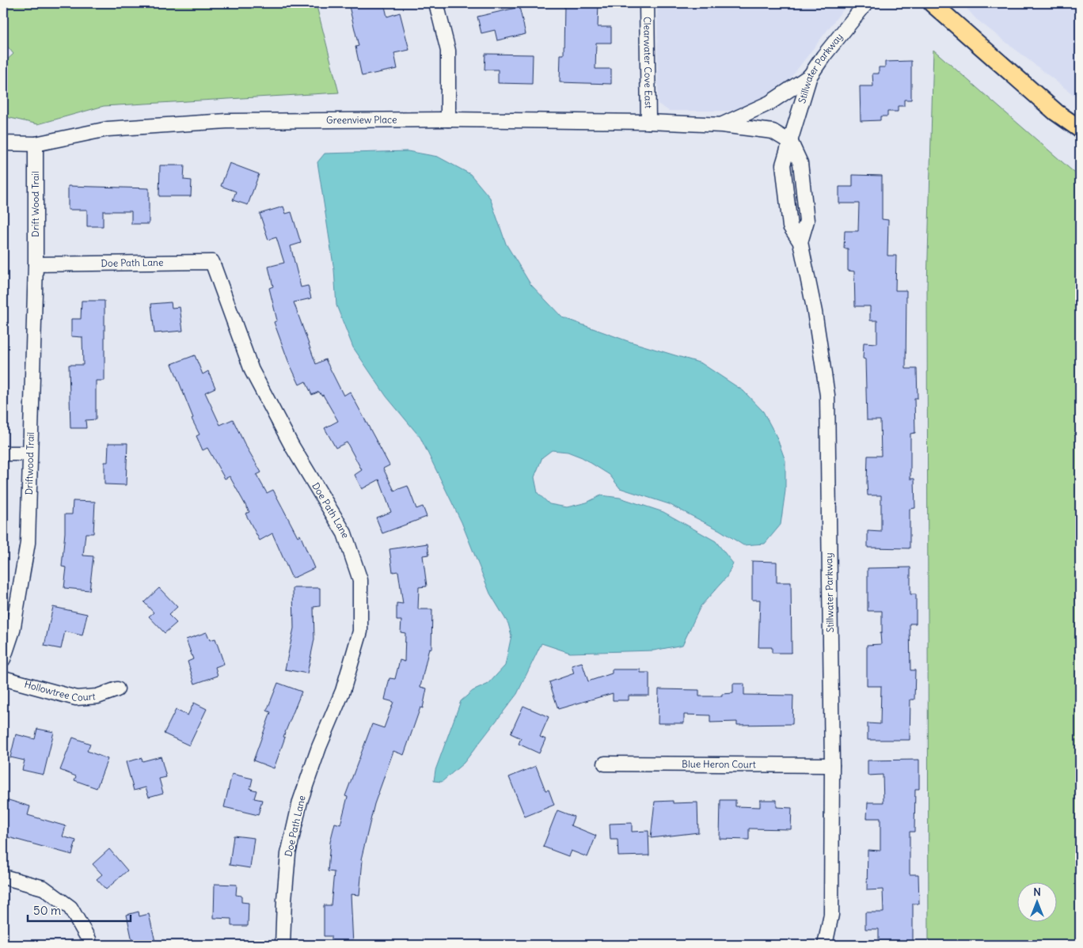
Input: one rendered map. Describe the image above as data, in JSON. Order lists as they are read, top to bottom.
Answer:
{
  "streets": {
    "street": [
      "Clearwater Cove East",
      "Stillwater Parkway",
      "Greenview Place",
      "Drift Wood Trail",
      "Doe Path Lane",
      "Driftwood Trail",
      "Hollowtree Court",
      "Blue Heron Court"
    ]
  },
  "crossings": [
    ["Clearwater Cove East", "Greenview Place"],
    ["Stillwater Parkway", "Greenview Place"],
    ["Stillwater Parkway", "Blue Heron Court"],
    ["Greenview Place", "Drift Wood Trail"],
    ["Drift Wood Trail", "Doe Path Lane"],
    ["Drift Wood Trail", "Driftwood Trail"],
    ["Doe Path Lane", "Driftwood Trail"]
  ],
  "scale_bar": "50 m",
  "north": "top"
}
